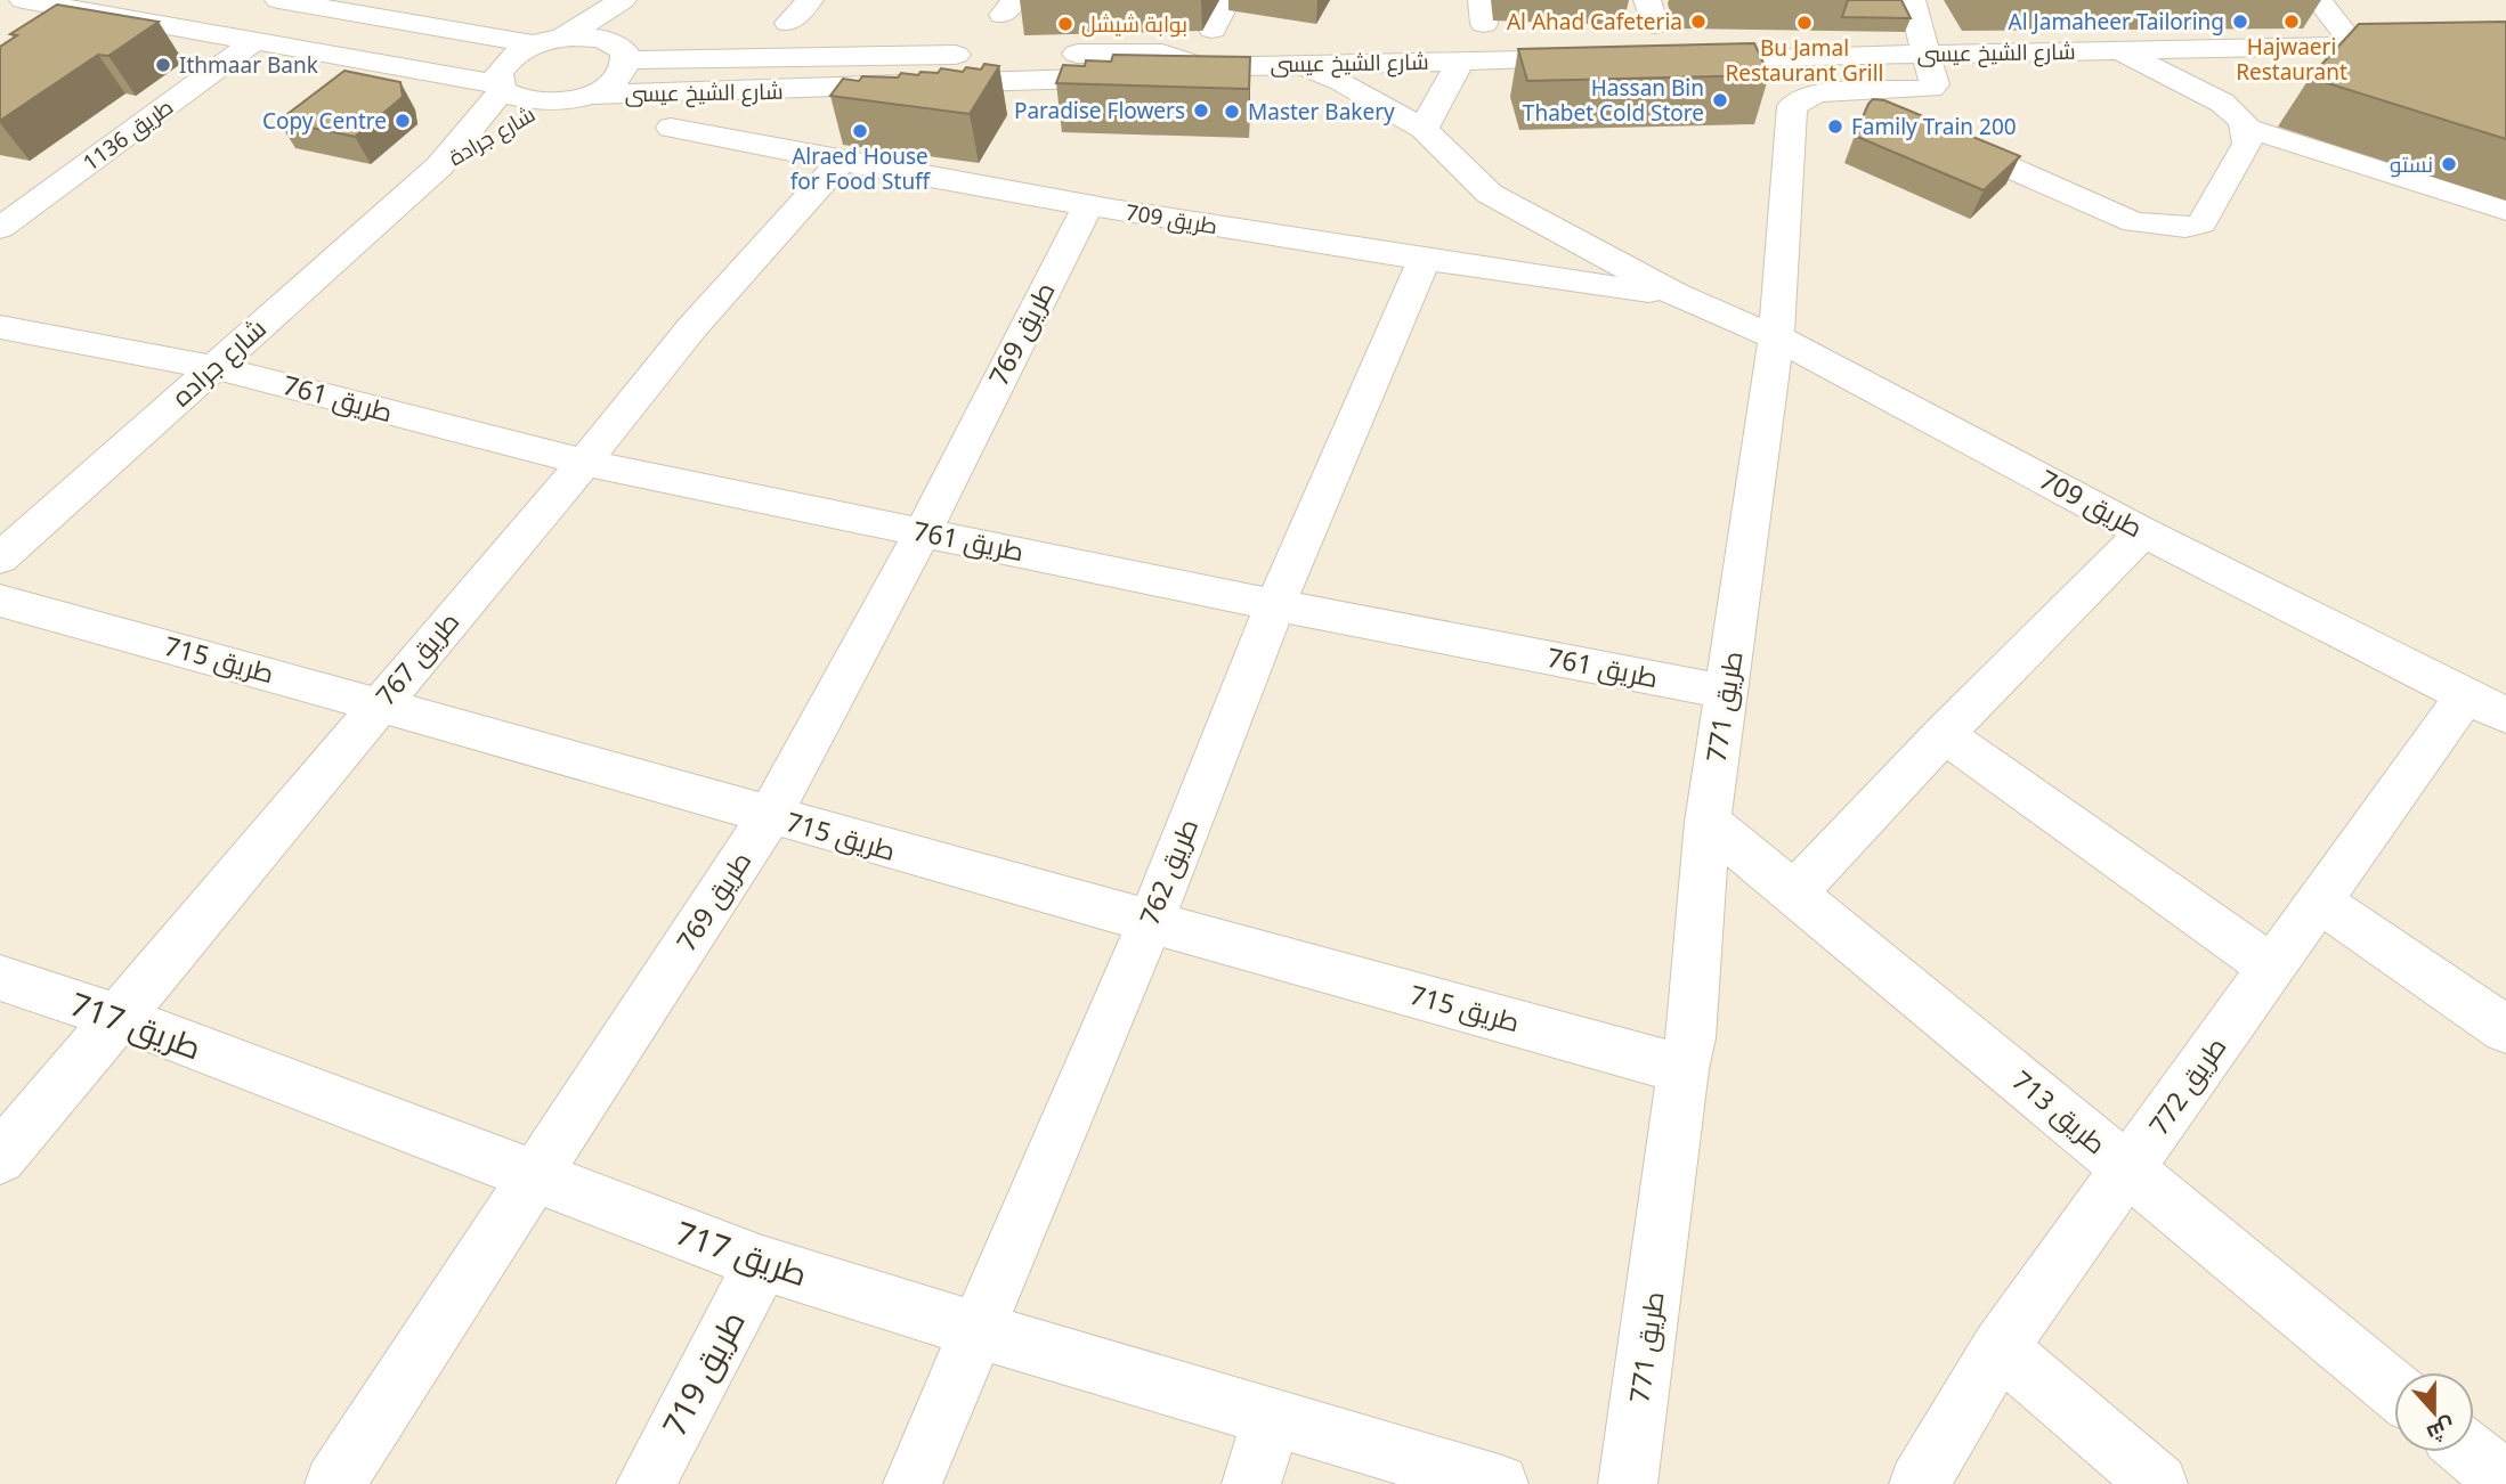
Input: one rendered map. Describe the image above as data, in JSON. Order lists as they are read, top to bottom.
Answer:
{
  "streets": {
    "street": [
      "شارع الشيخ عيسى",
      "طريق 1136",
      "شارع جرادة",
      "طريق 709",
      "طريق 769",
      "شارع جراده",
      "طريق 761",
      "طريق 767",
      "طريق 715",
      "طريق 771",
      "طريق 762",
      "طريق 717",
      "طريق 772",
      "طريق 713",
      "طريق 719"
    ]
  },
  "crossings": [
    ["شارع الشيخ عيسى", "شارع جرادة"],
    ["شارع الشيخ عيسى", "طريق 709"],
    ["شارع الشيخ عيسى", "طريق 771"],
    ["شارع جرادة", "شارع جراده"],
    ["طريق 709", "طريق 769"],
    ["طريق 709", "طريق 767"],
    ["طريق 709", "طريق 771"],
    ["طريق 709", "طريق 762"],
    ["طريق 709", "طريق 772"],
    ["طريق 769", "طريق 761"],
    ["طريق 769", "طريق 715"],
    ["طريق 769", "طريق 717"],
    ["شارع جراده", "طريق 761"],
    ["طريق 761", "طريق 767"],
    ["طريق 761", "طريق 771"],
    ["طريق 761", "طريق 762"],
    ["طريق 767", "طريق 715"],
    ["طريق 767", "طريق 717"],
    ["طريق 715", "طريق 771"],
    ["طريق 715", "طريق 762"],
    ["طريق 771", "طريق 713"],
    ["طريق 762", "طريق 717"],
    ["طريق 717", "طريق 719"],
    ["طريق 772", "طريق 713"]
  ],
  "places": [
    "Al Ahad Cafeteria",
    "Al Jamaheer Tailoring",
    "Hajwaeri Restaurant",
    "Bu Jamal Restaurant Grill",
    "بوابة شيشل",
    "Ithmaar Bank",
    "Hassan Bin Thabet Cold Store",
    "Paradise Flowers",
    "Master Bakery",
    "Copy Centre",
    "Family Train 200",
    "Alraed House for Food Stuff",
    "نستو"
  ],
  "north": "bottom"
}
